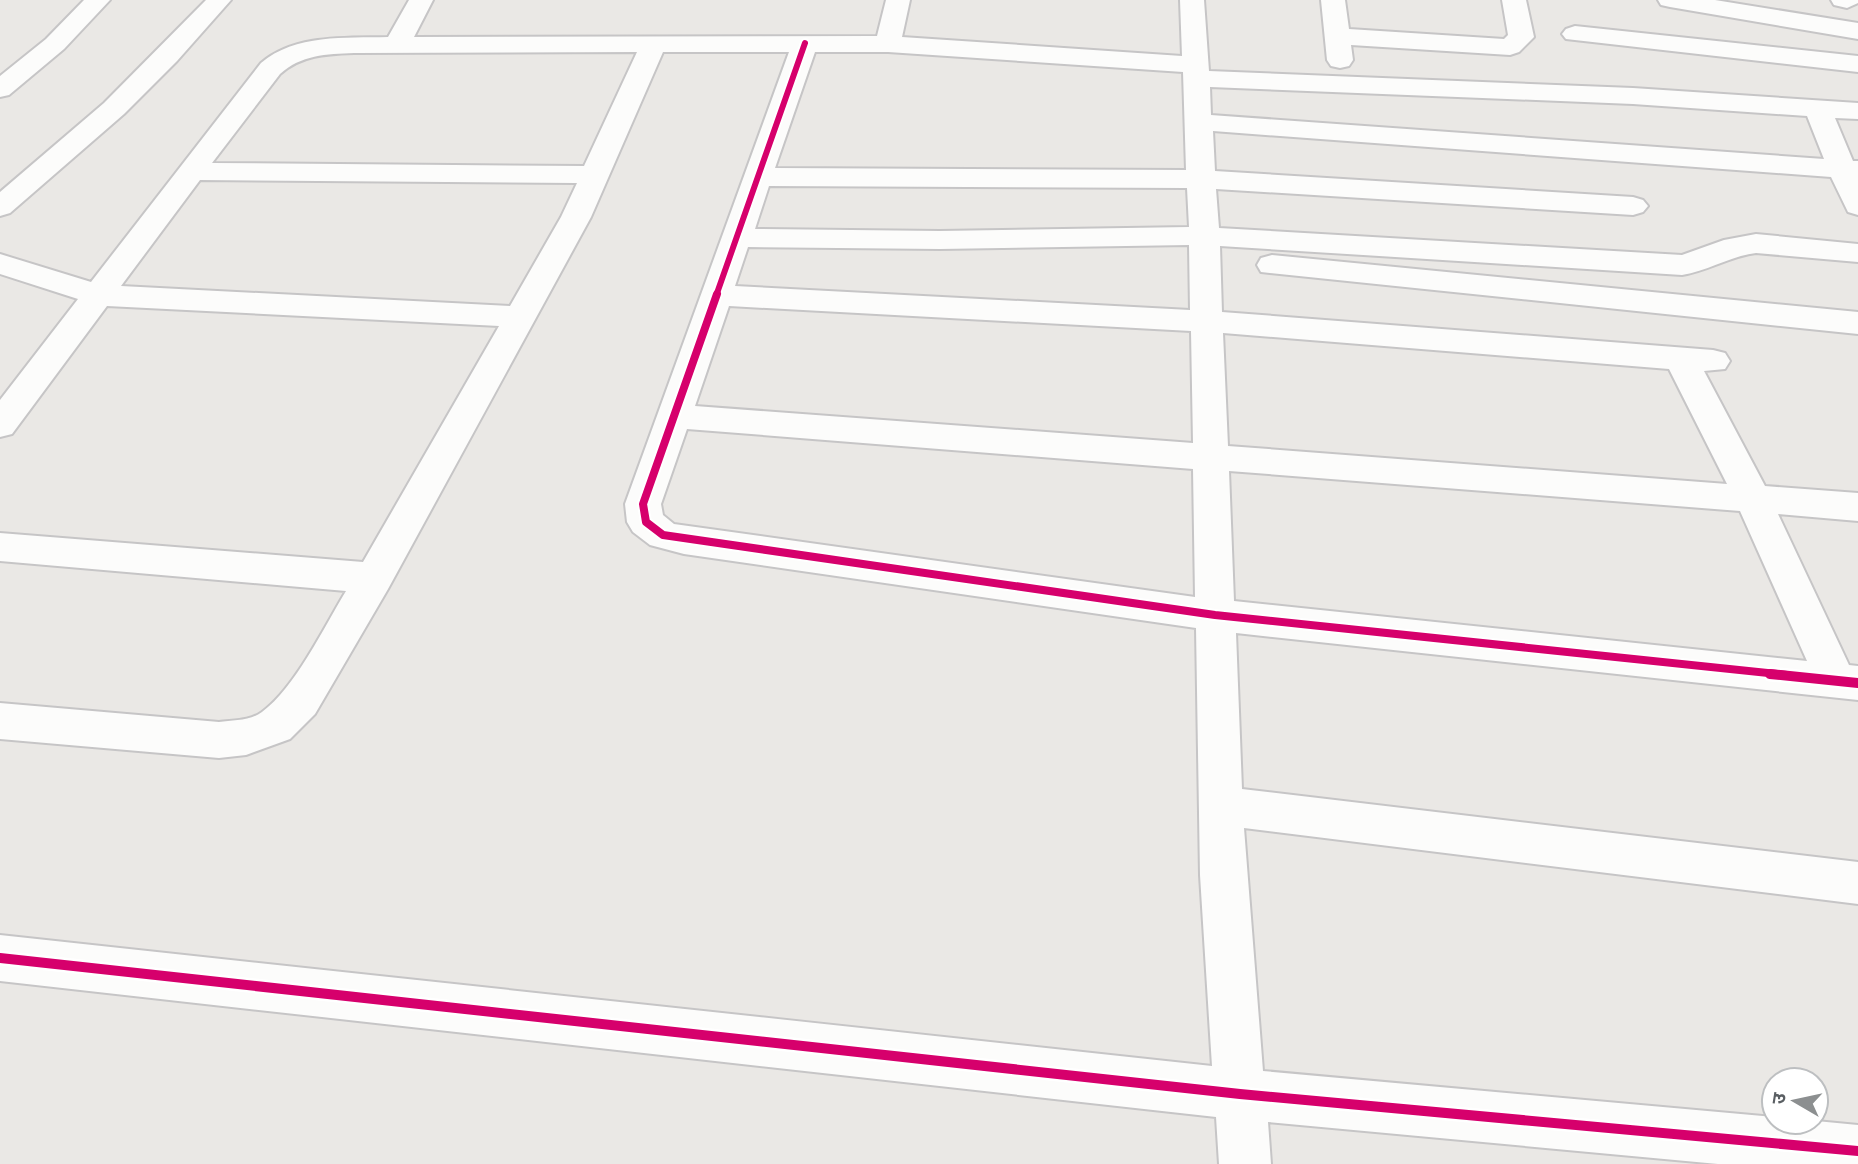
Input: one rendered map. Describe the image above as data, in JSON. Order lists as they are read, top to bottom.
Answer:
{
  "north": "left"
}
